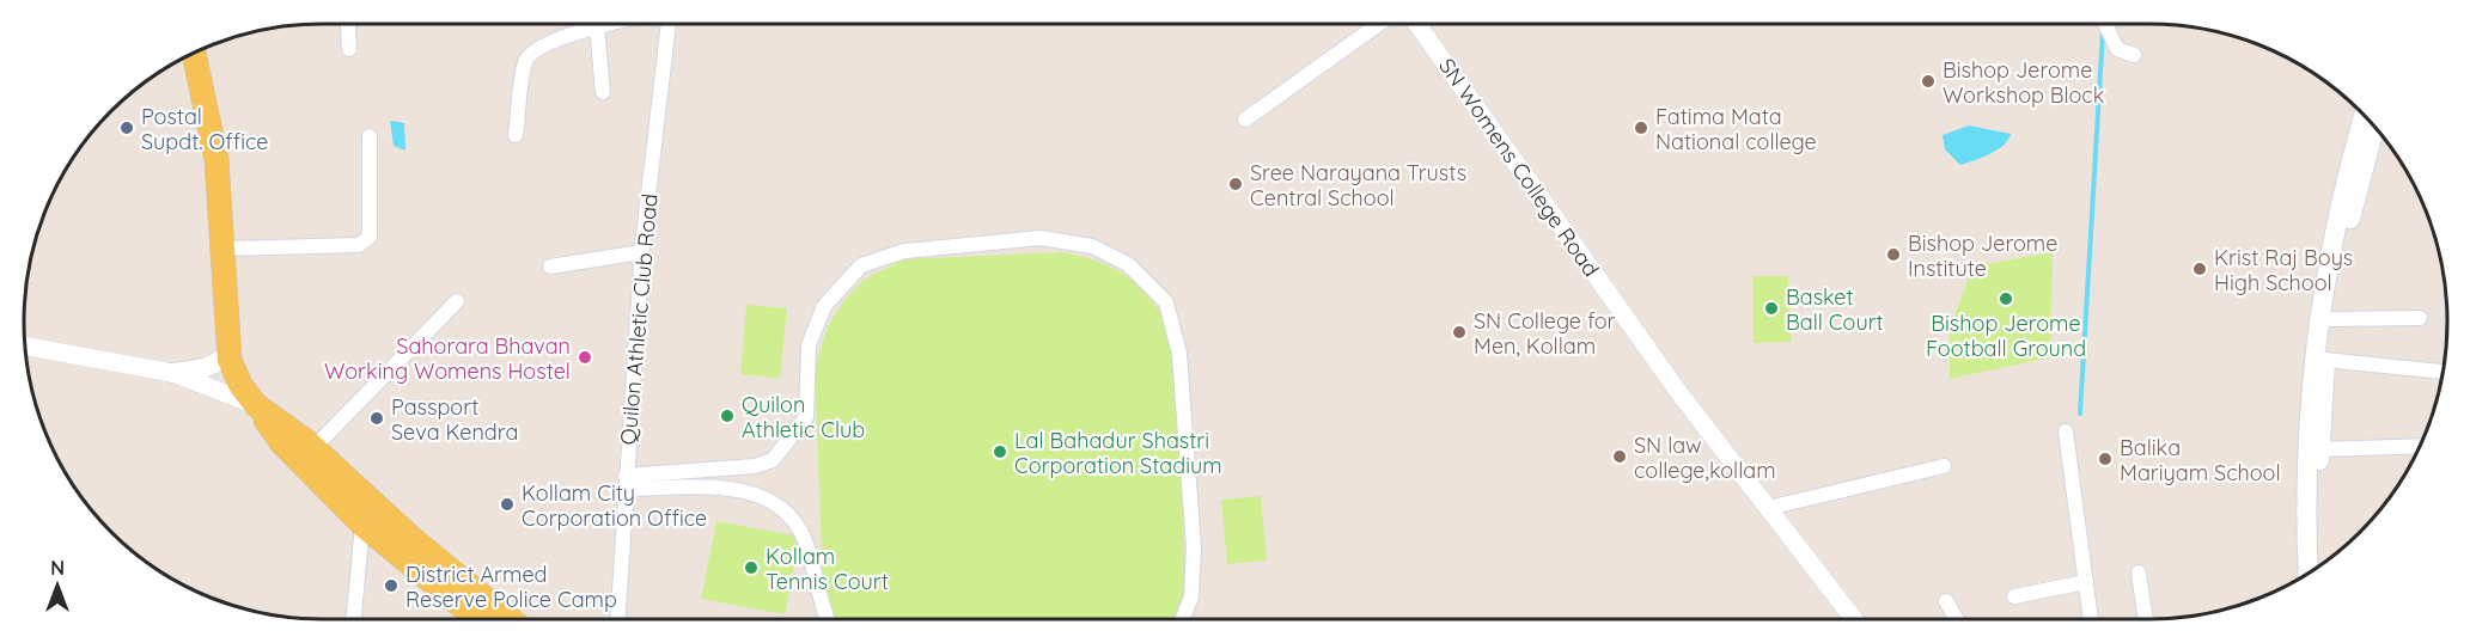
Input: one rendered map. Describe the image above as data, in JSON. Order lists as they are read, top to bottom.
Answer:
{
  "streets": {
    "street": ["SN Womens College Road", "Quilon Athletic Club Road"]
  },
  "places": [
    "Bishop Jerome Workshop Block",
    "Postal Supdt. Office",
    "Fatima Mata National college",
    "Sree Narayana Trusts Central School",
    "Bishop Jerome Institute",
    "Krist Raj Boys High School",
    "Bishop Jerome Football Ground",
    "Basket Ball Court",
    "SN College for Men, Kollam",
    "Sahorara Bhavan Working Womens Hostel",
    "Quilon Athletic Club",
    "Passport Seva Kendra",
    "Lal Bahadur Shastri Corporation Stadium",
    "SN law college,kollam",
    "Balika Mariyam School",
    "Kollam City Corporation Office",
    "Kollam Tennis Court",
    "District Armed Reserve Police Camp"
  ],
  "north": "top"
}
